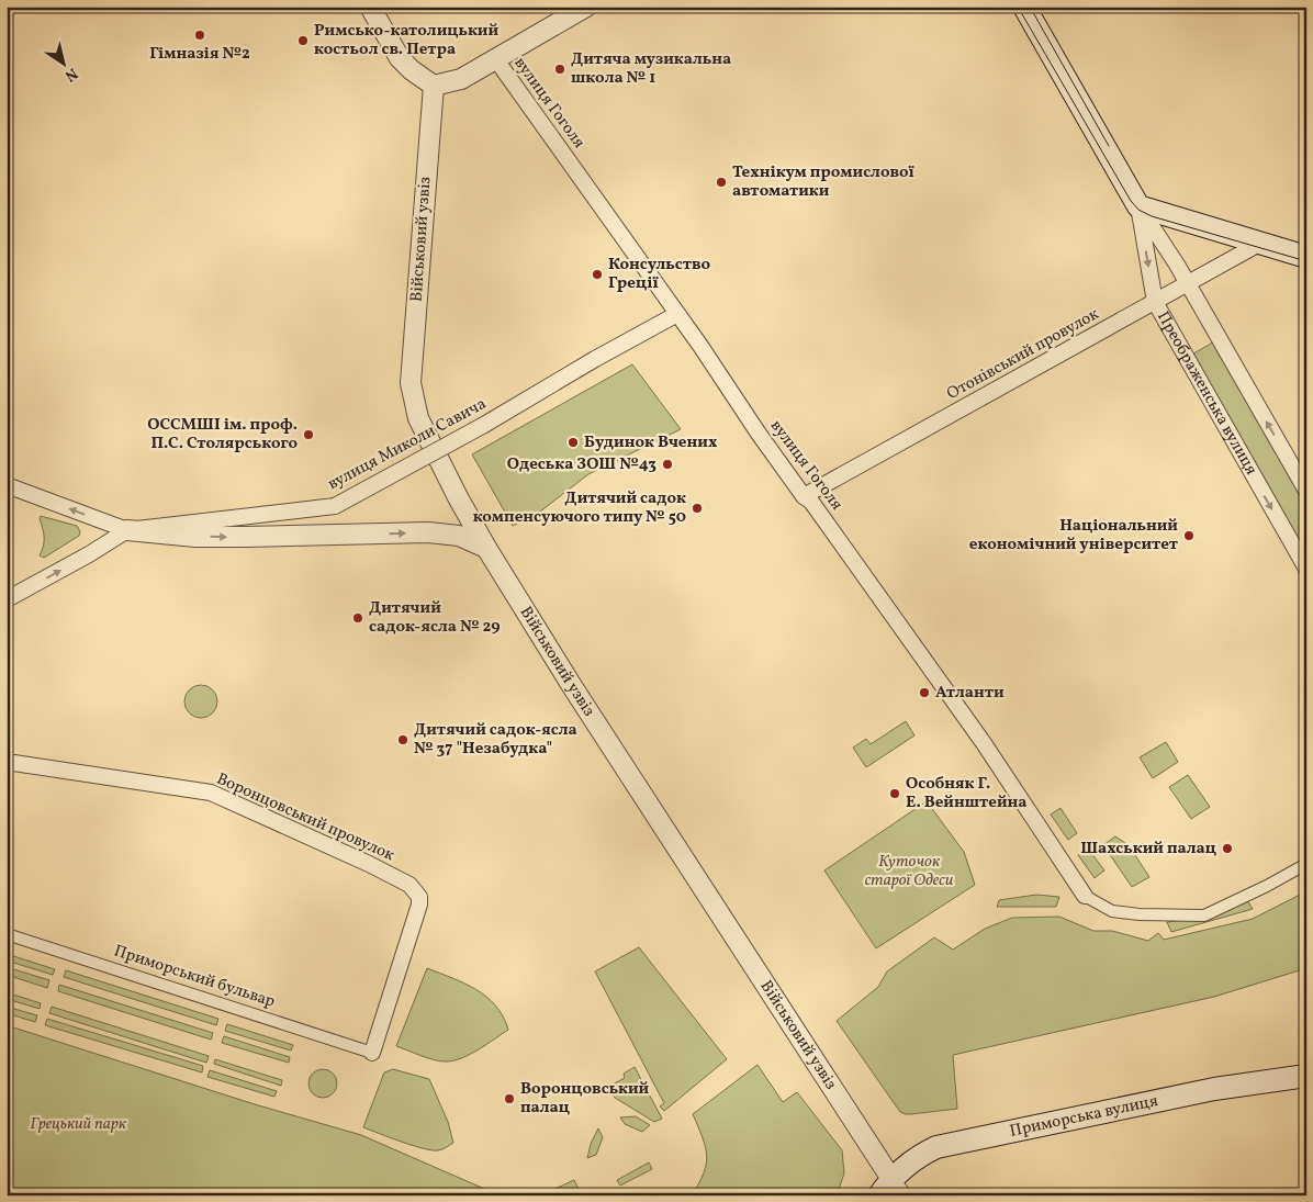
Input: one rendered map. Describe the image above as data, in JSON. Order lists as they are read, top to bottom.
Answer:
{
  "streets": {
    "main road": ["Преображенська вулиця", "Приморська вулиця"],
    "street": [
      "вулиця Гоголя",
      "Військовий узвіз",
      "Отонівський провулок",
      "вулиця Миколи Савича",
      "Воронцовський провулок",
      "Приморський бульвар"
    ]
  },
  "crossings": [
    ["вулиця Гоголя", "Отонівський провулок"],
    ["вулиця Гоголя", "вулиця Миколи Савича"],
    ["Військовий узвіз", "Приморська вулиця"],
    ["Отонівський провулок", "Преображенська вулиця"],
    ["Воронцовський провулок", "Приморський бульвар"]
  ],
  "parks": ["Куточок старої Одеси", "Грецький парк"],
  "places": [
    "Гімназія №2",
    "Римсько-католицький костьол св. Петра",
    "Дитяча музикальна школа № 1",
    "Технікум промислової автоматики",
    "Консульство Греції",
    "ОССМШІ ім. проф. П.С. Столярського",
    "Будинок Вчених",
    "Одеська ЗОШ №43",
    "Дитячий садок компенсуючого типу № 50",
    "Національний економічний університет",
    "Дитячий садок-ясла № 29",
    "Атланти",
    "Дитячий садок-ясла № 37 \"Незабудка\"",
    "Особняк Г. Е. Вейнштейна",
    "Шахський палац",
    "Воронцовський палац"
  ],
  "north": "bottom right"
}
